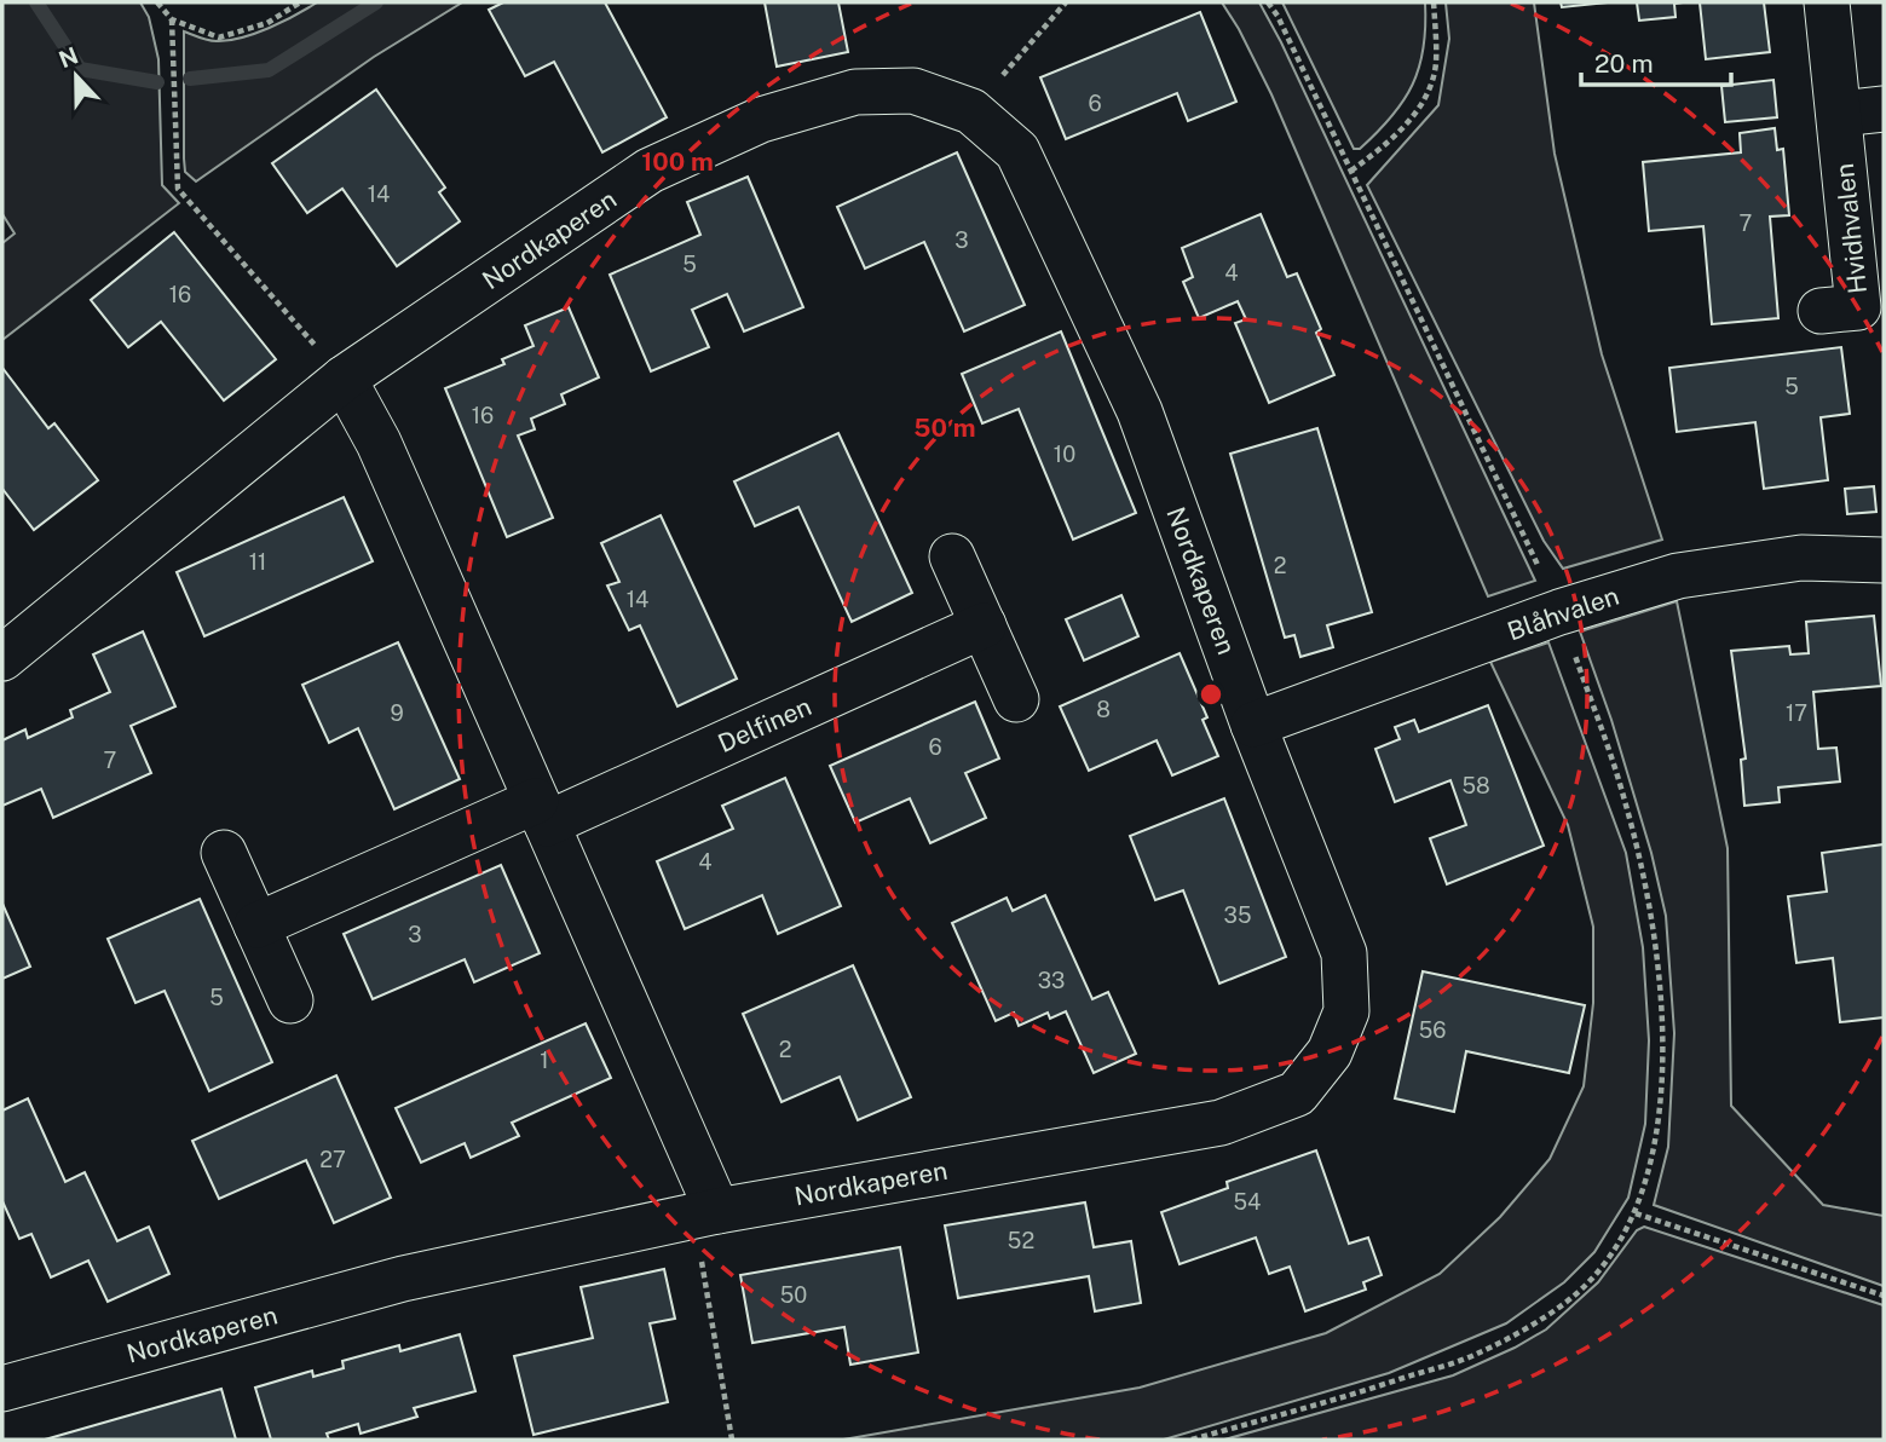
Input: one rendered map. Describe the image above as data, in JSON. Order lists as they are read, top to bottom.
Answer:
{
  "streets": {
    "street": [
      "Hvidhvalen",
      "Nordkaperen",
      "Blåhvalen",
      "Delfinen"
    ]
  },
  "crossings": [
    ["Nordkaperen", "Blåhvalen"]
  ],
  "house_numbers": [
    "6",
    "14",
    "7",
    "3",
    "5",
    "4",
    "16",
    "5",
    "16",
    "10",
    "11",
    "2",
    "14",
    "8",
    "9",
    "17",
    "6",
    "7",
    "58",
    "4",
    "35",
    "3",
    "33",
    "5",
    "56",
    "2",
    "1",
    "27",
    "54",
    "52",
    "50"
  ],
  "scale_bar": "20 m",
  "north": "top",
  "rings": ["100 m", "50 m"]
}
